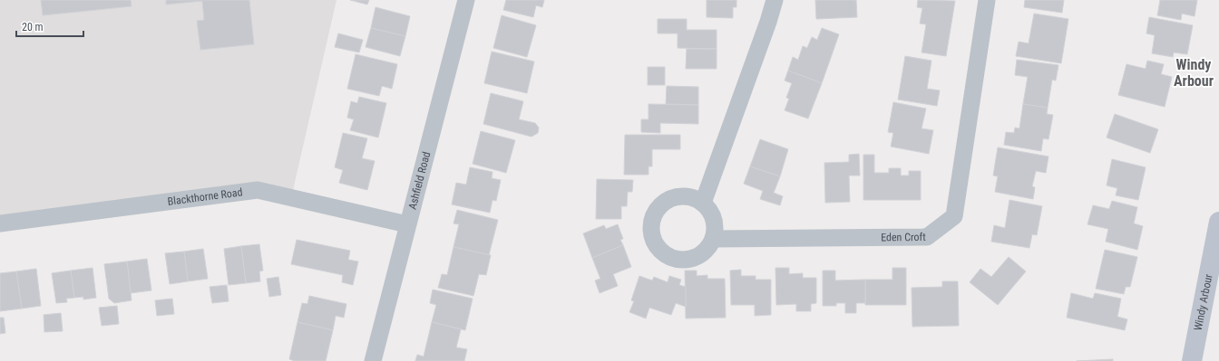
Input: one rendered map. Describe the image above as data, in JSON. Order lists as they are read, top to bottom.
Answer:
{
  "streets": {
    "street": [
      "Ashfield Road",
      "Blackthorne Road",
      "Eden Croft",
      "Windy Arbour"
    ]
  },
  "crossings": [
    ["Ashfield Road", "Blackthorne Road"]
  ],
  "districts": ["Windy Arbour"],
  "scale_bar": "20 m"
}
